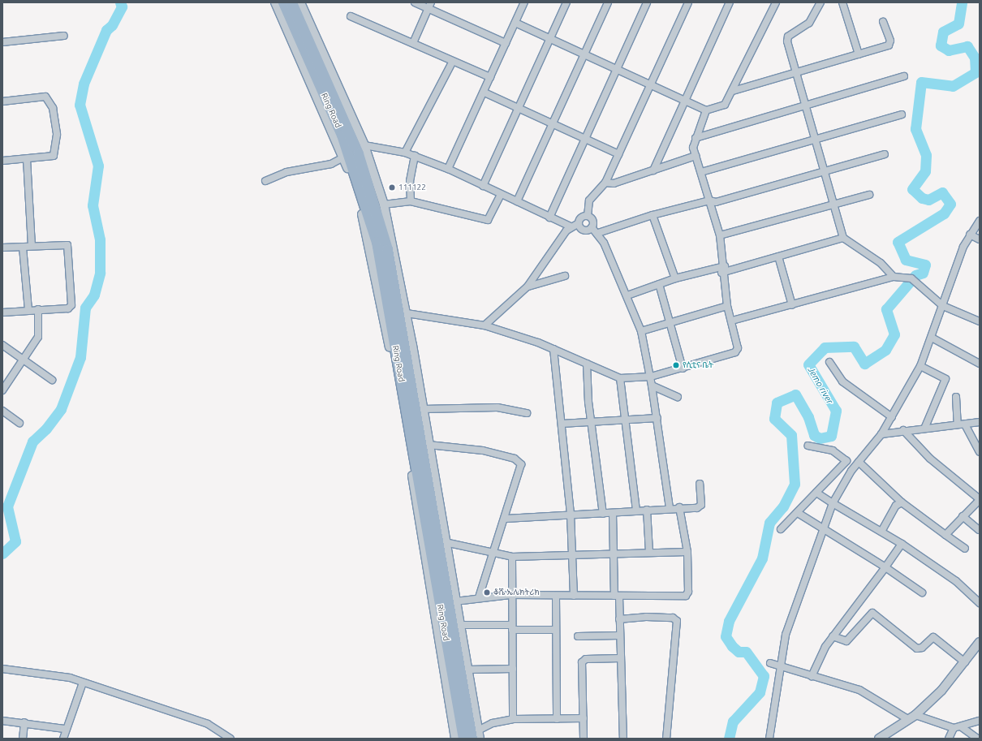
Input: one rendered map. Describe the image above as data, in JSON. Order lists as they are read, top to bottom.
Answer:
{
  "streets": {
    "highway": ["Ring Road"]
  },
  "water": ["Jemo river"],
  "places": ["111122", "የሲቲና ቤት", "ቆሼ ኤሌክትሪክ"]
}
